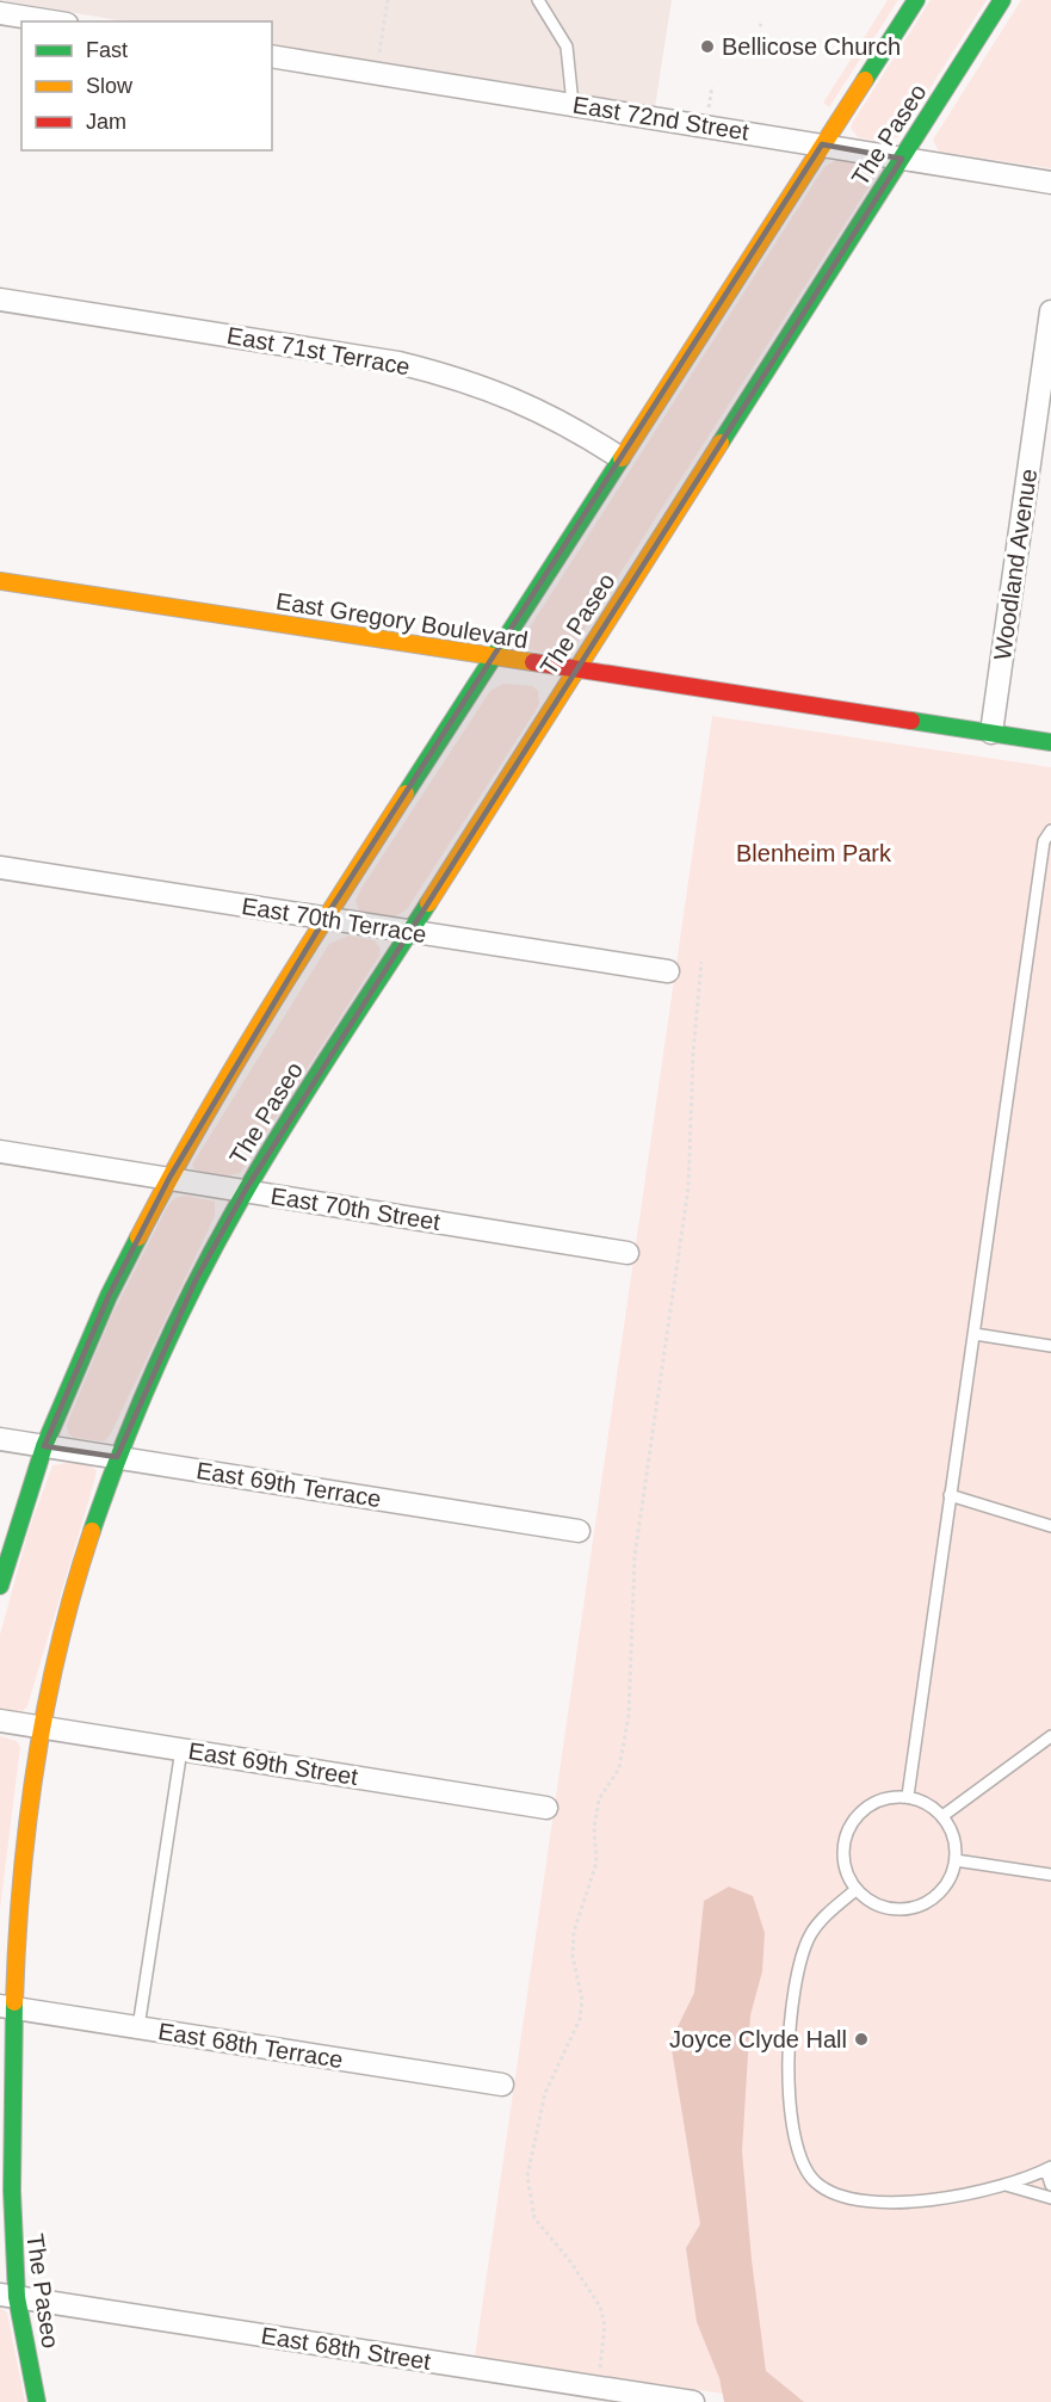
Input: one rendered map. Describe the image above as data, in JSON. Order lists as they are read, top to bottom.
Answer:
{
  "streets": {
    "main road": ["The Paseo", "East Gregory Boulevard"],
    "street": [
      "East 72nd Street",
      "East 71st Terrace",
      "Woodland Avenue",
      "East 70th Terrace",
      "East 70th Street",
      "East 69th Terrace",
      "East 69th Street",
      "East 68th Terrace",
      "East 68th Street"
    ]
  },
  "crossings": [
    ["East 72nd Street", "The Paseo"],
    ["The Paseo", "East Gregory Boulevard"],
    ["The Paseo", "East 70th Terrace"],
    ["The Paseo", "East 70th Street"],
    ["The Paseo", "East 69th Terrace"],
    ["The Paseo", "East 69th Street"],
    ["The Paseo", "East 68th Terrace"],
    ["The Paseo", "East 68th Street"],
    ["Woodland Avenue", "East Gregory Boulevard"]
  ],
  "parks": ["Blenheim Park"],
  "places": ["Bellicose Church", "Joyce Clyde Hall"],
  "legend": ["Fast", "Slow", "Jam"]
}
